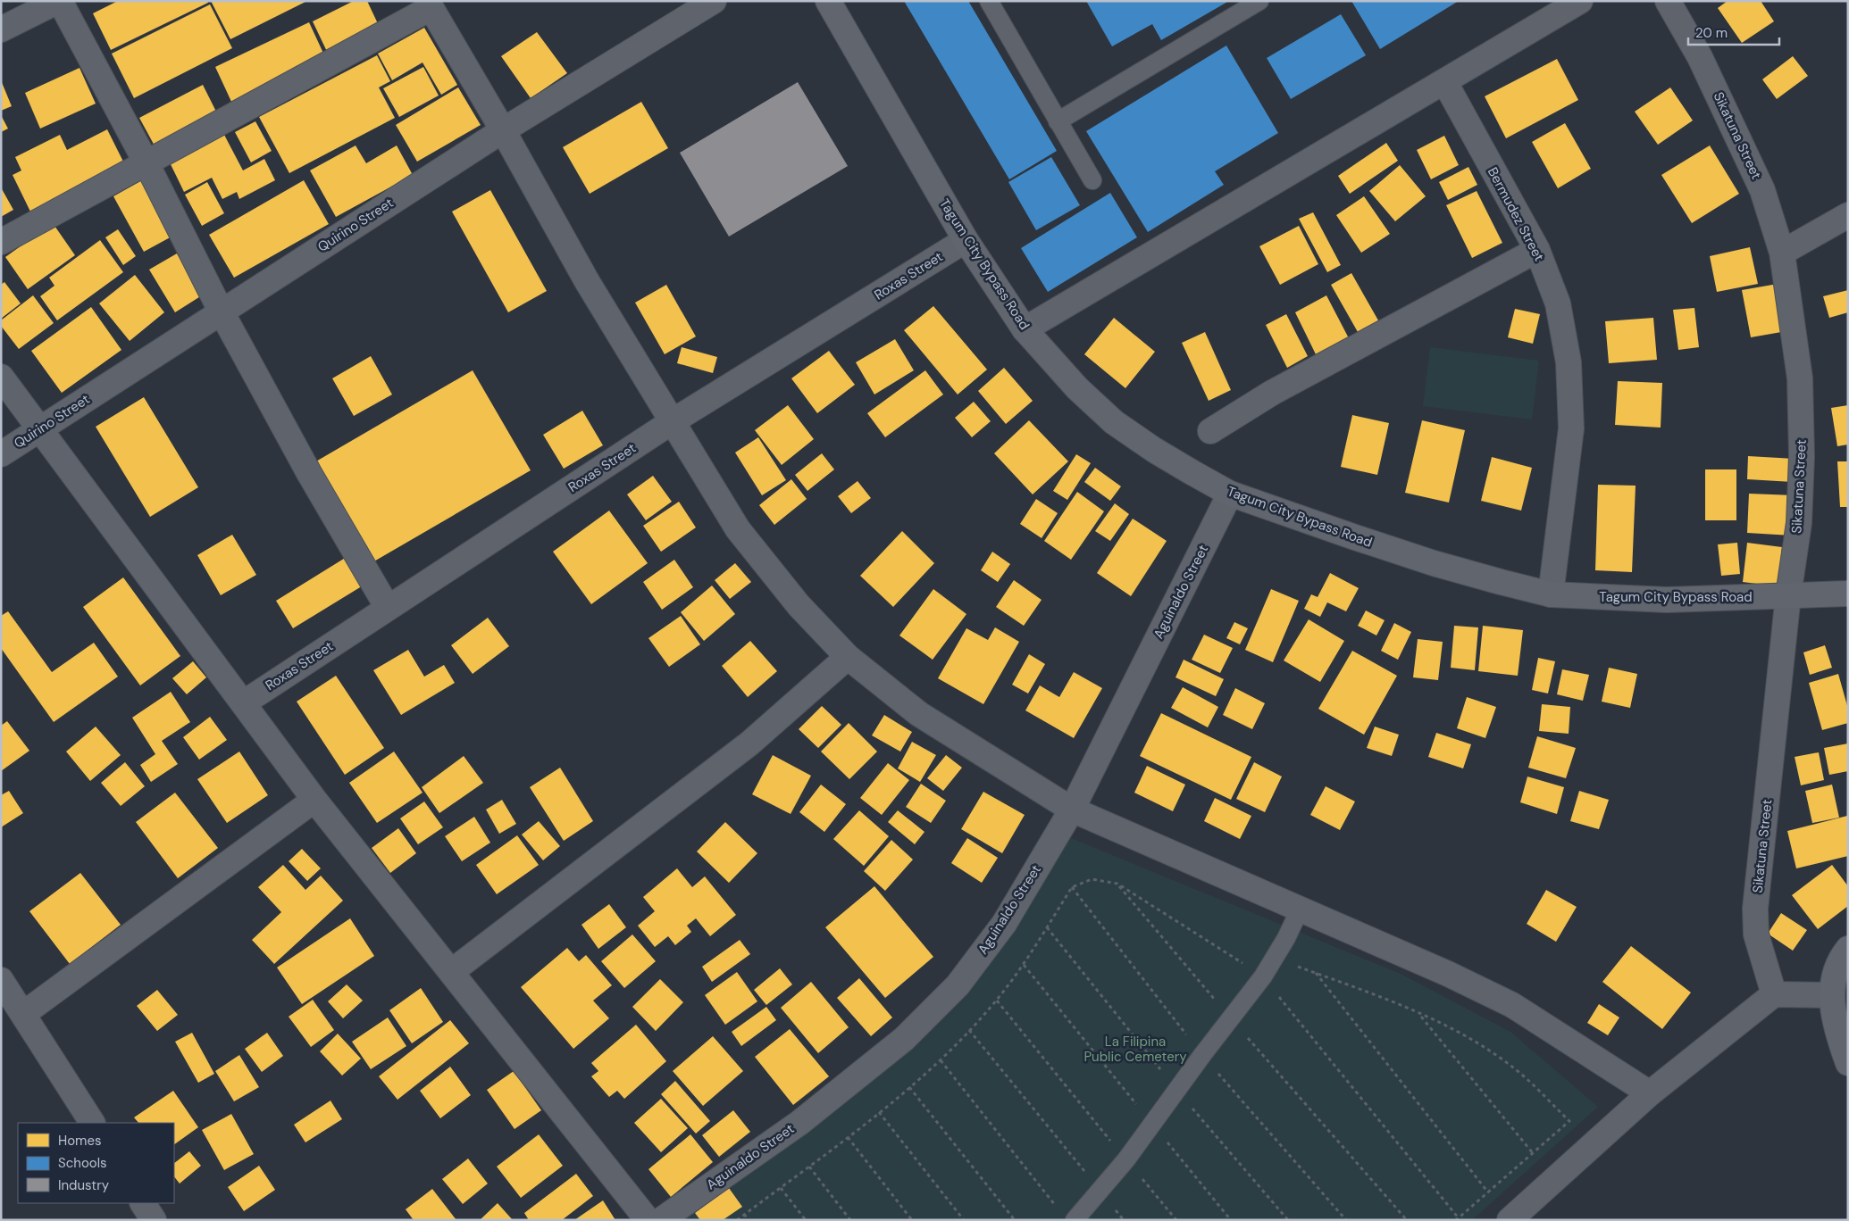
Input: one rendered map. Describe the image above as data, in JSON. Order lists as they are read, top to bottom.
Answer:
{
  "streets": {
    "main road": ["Tagum City Bypass Road"],
    "street": [
      "Sikatuna Street",
      "Bermudez Street",
      "Quirino Street",
      "Roxas Street",
      "Aguinaldo Street"
    ]
  },
  "crossings": [
    ["Sikatuna Street", "Tagum City Bypass Road"],
    ["Bermudez Street", "Tagum City Bypass Road"],
    ["Tagum City Bypass Road", "Roxas Street"],
    ["Tagum City Bypass Road", "Aguinaldo Street"]
  ],
  "parks": ["La Filipina Public Cemetery"],
  "legend": ["Homes", "Schools", "Industry"],
  "scale_bar": "20 m"
}
